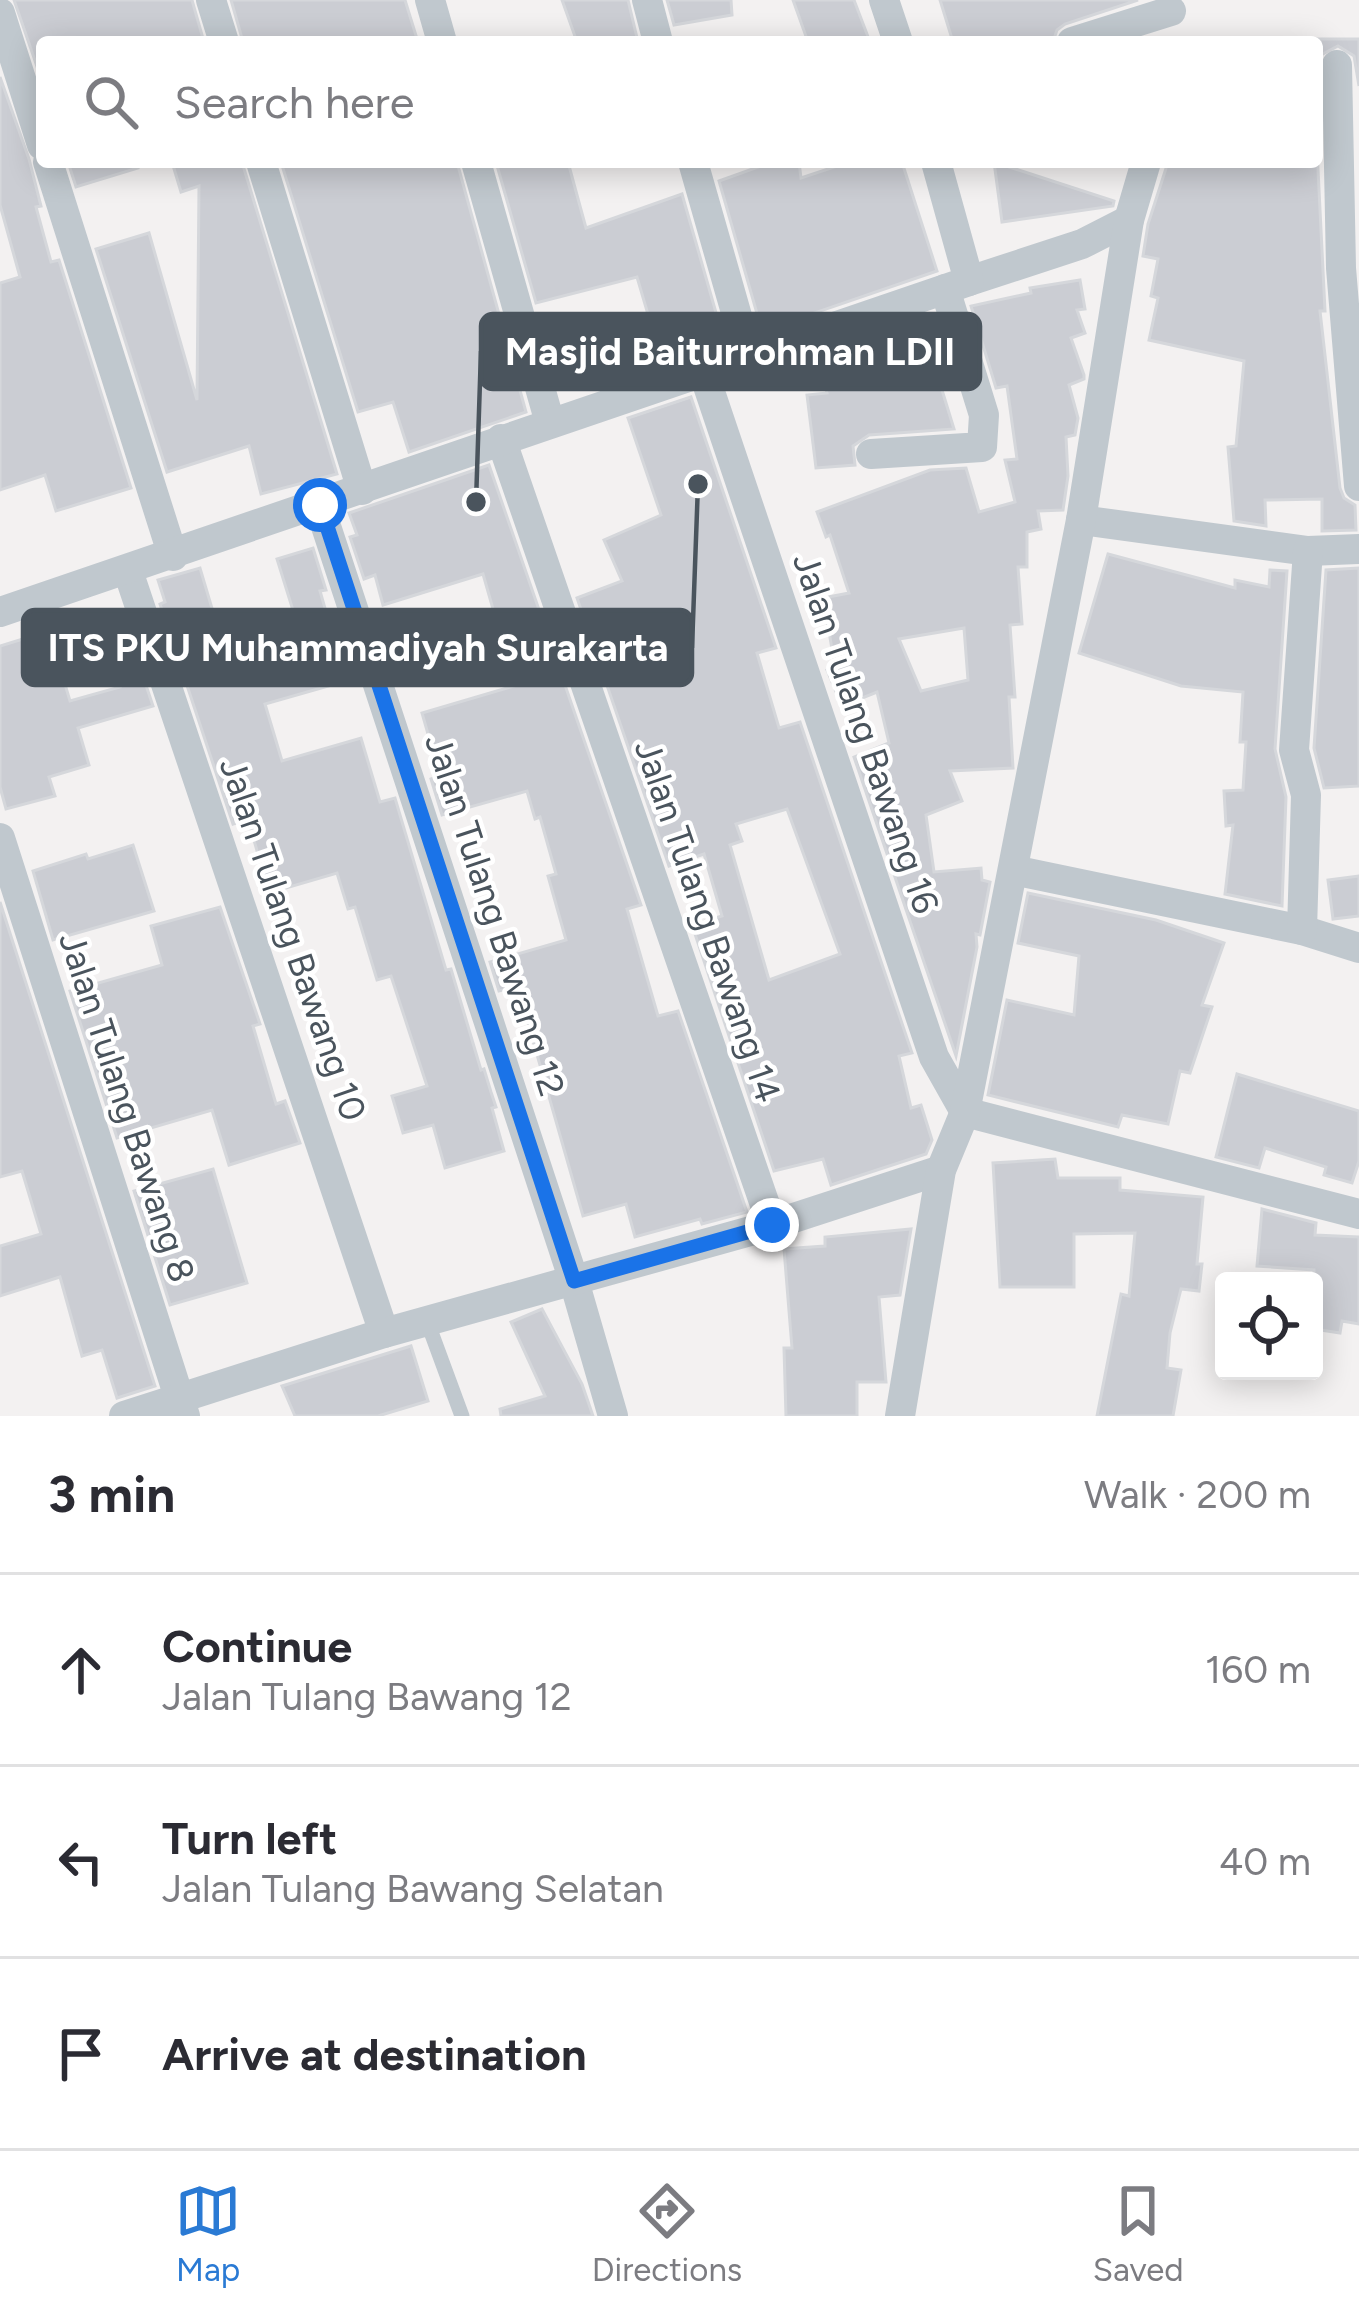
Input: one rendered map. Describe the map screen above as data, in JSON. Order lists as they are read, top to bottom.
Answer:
{
  "streets": {
    "street": [
      "Jalan Tulang Bawang 16",
      "Jalan Tulang Bawang 12",
      "Jalan Tulang Bawang 14",
      "Jalan Tulang Bawang 10",
      "Jalan Tulang Bawang 8"
    ]
  },
  "places": ["ITS PKU Muhammadiyah Surakarta", "Masjid Baiturrohman LDII"],
  "page": {
    "search": "Search here",
    "heading": ["3 min", "Walk · 200 m"],
    "list": [
      ["Continue", "Jalan Tulang Bawang 12", "160 m"],
      ["Turn left", "Jalan Tulang Bawang Selatan", "40 m"],
      "Arrive at destination"
    ],
    "nav": ["Map", "Directions", "Saved"]
  }
}
